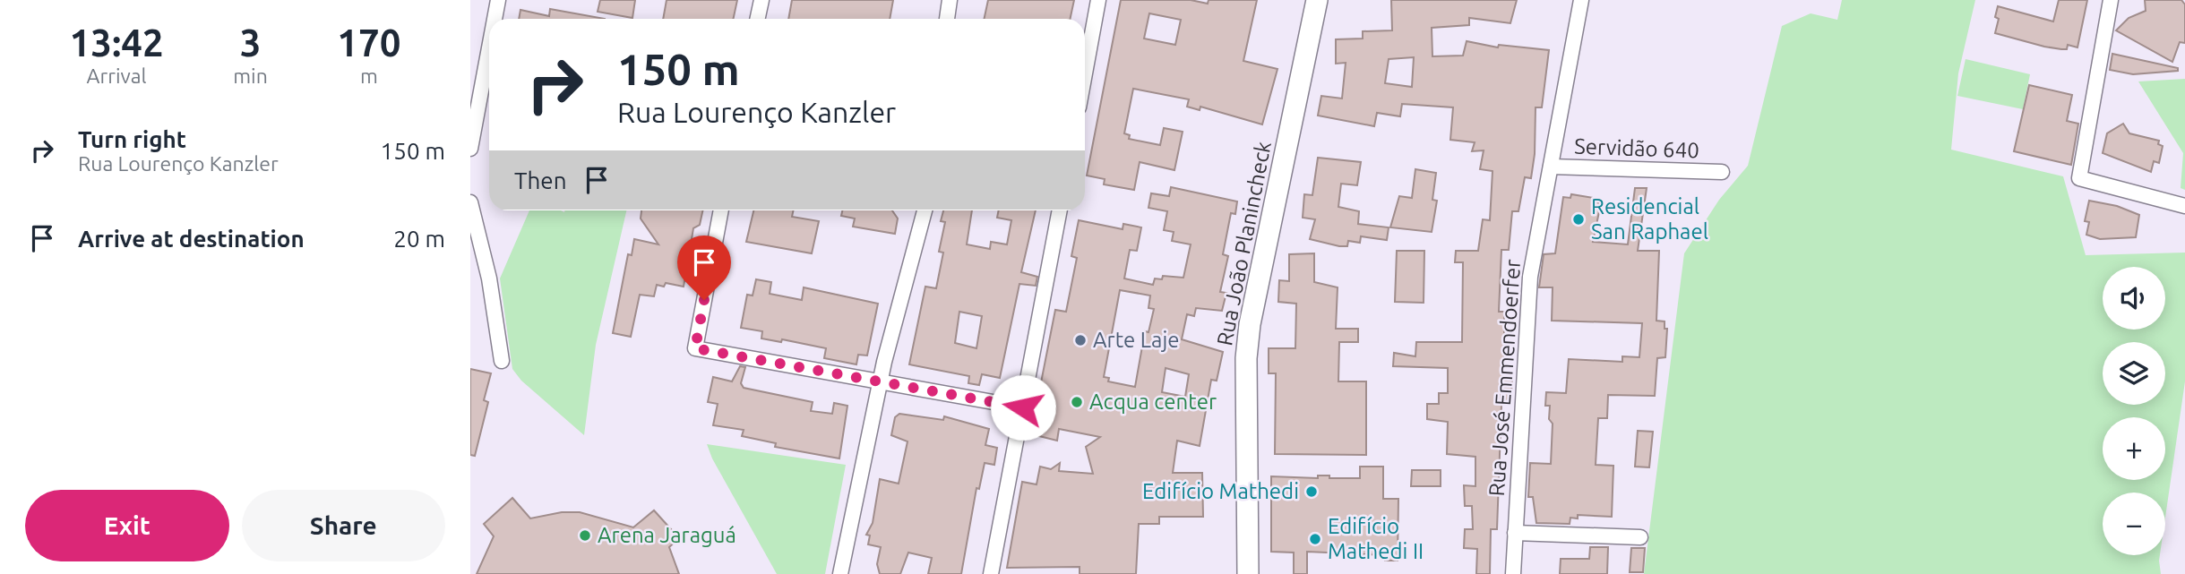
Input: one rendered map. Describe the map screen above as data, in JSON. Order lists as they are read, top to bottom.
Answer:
{
  "streets": {
    "main road": ["Rua João Planincheck"],
    "street": ["Servidão 640", "Rua José Emmendoerfer"]
  },
  "crossings": [
    ["Servidão 640", "Rua José Emmendoerfer"]
  ],
  "places": [
    "Residencial San Raphael",
    "Arte Laje",
    "Acqua center",
    "Edifício Mathedi",
    "Arena Jaraguá",
    "Edifício Mathedi II"
  ],
  "page": {
    "eta": [
      "13:42",
      "Arrival",
      "3",
      "min",
      "170",
      "m"
    ],
    "turn": ["150 m", "Rua Lourenço Kanzler"],
    "list": [
      {
        "name": "Turn right",
        "note": "Rua Lourenço Kanzler",
        "value": "150 m"
      },
      {
        "name": "Arrive at destination",
        "value": "20 m"
      }
    ],
    "then": "Then",
    "map_buttons": ["+", "−"],
    "buttons": ["Exit", "Share"]
  }
}
